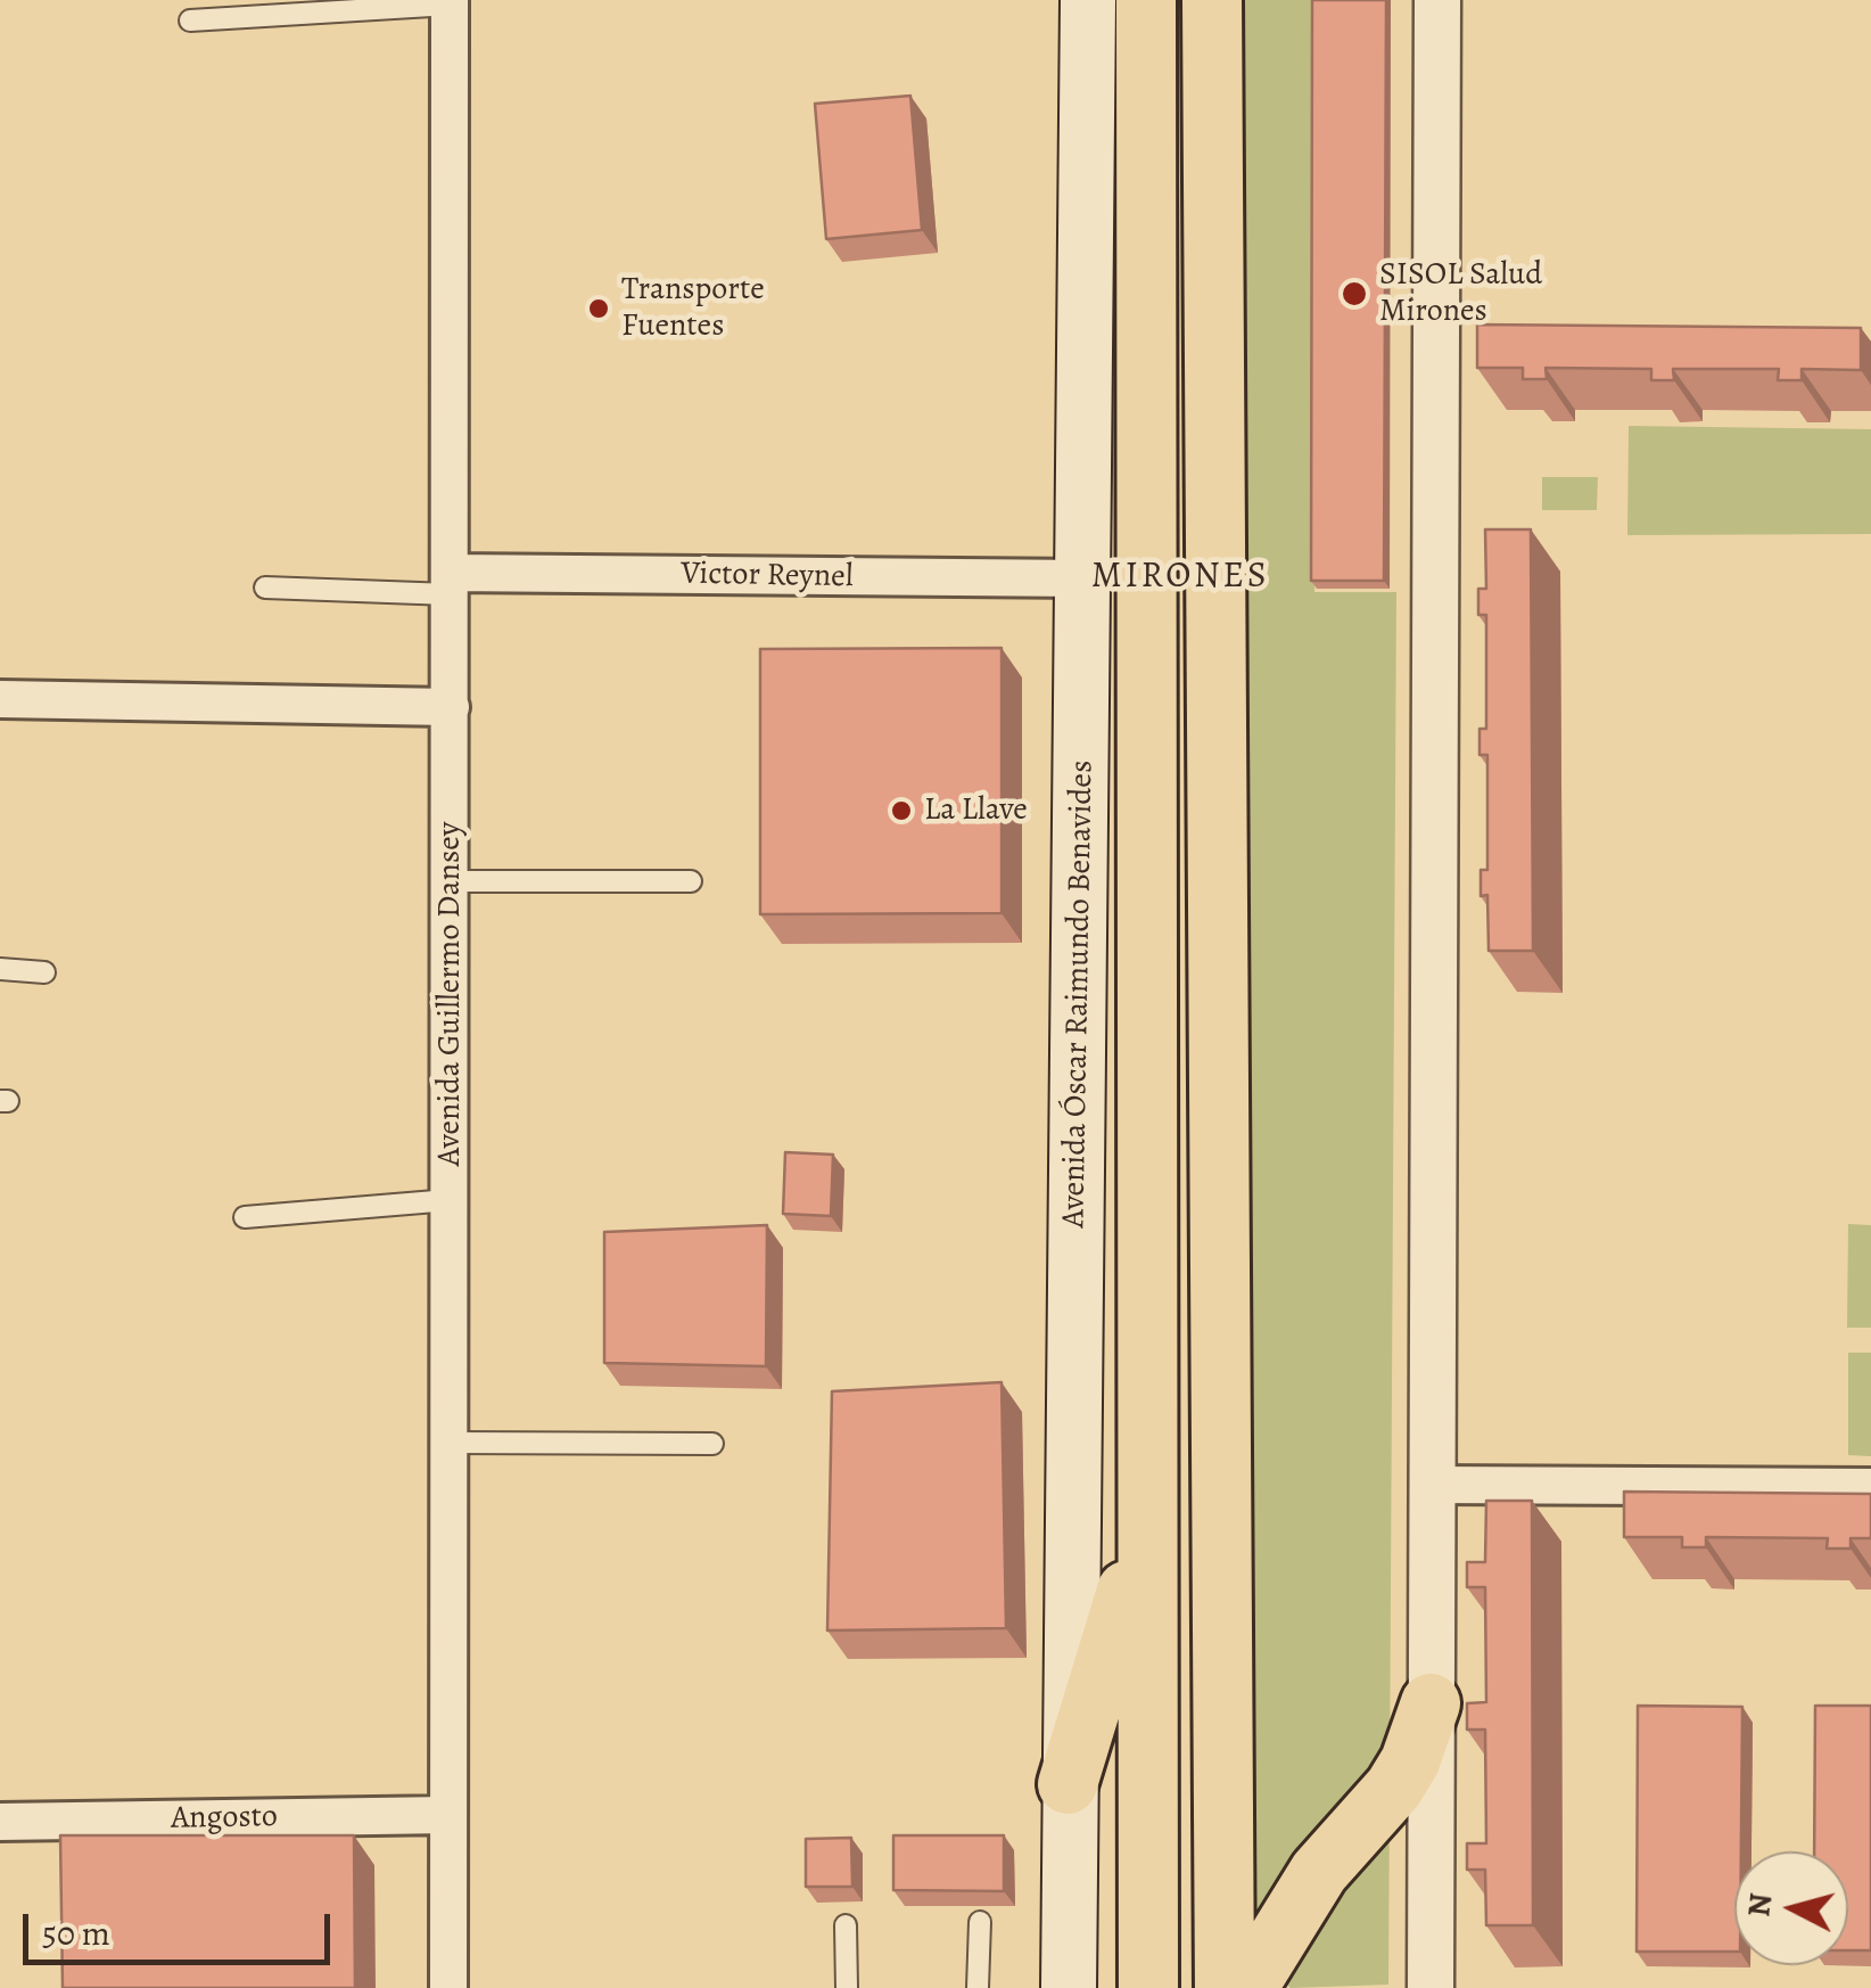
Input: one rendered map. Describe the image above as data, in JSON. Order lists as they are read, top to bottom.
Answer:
{
  "streets": {
    "main road": ["Avenida Óscar Raimundo Benavides"],
    "street": ["Victor Reynel", "Avenida Guillermo Dansey", "Angosto"]
  },
  "crossings": [
    ["Victor Reynel", "Avenida Guillermo Dansey"],
    ["Victor Reynel", "Avenida Óscar Raimundo Benavides"],
    ["Avenida Guillermo Dansey", "Angosto"]
  ],
  "districts": ["MIRONES"],
  "places": ["SISOL Salud Mirones", "Transporte Fuentes", "La Llave"],
  "scale_bar": "50 m",
  "north": "left"
}
